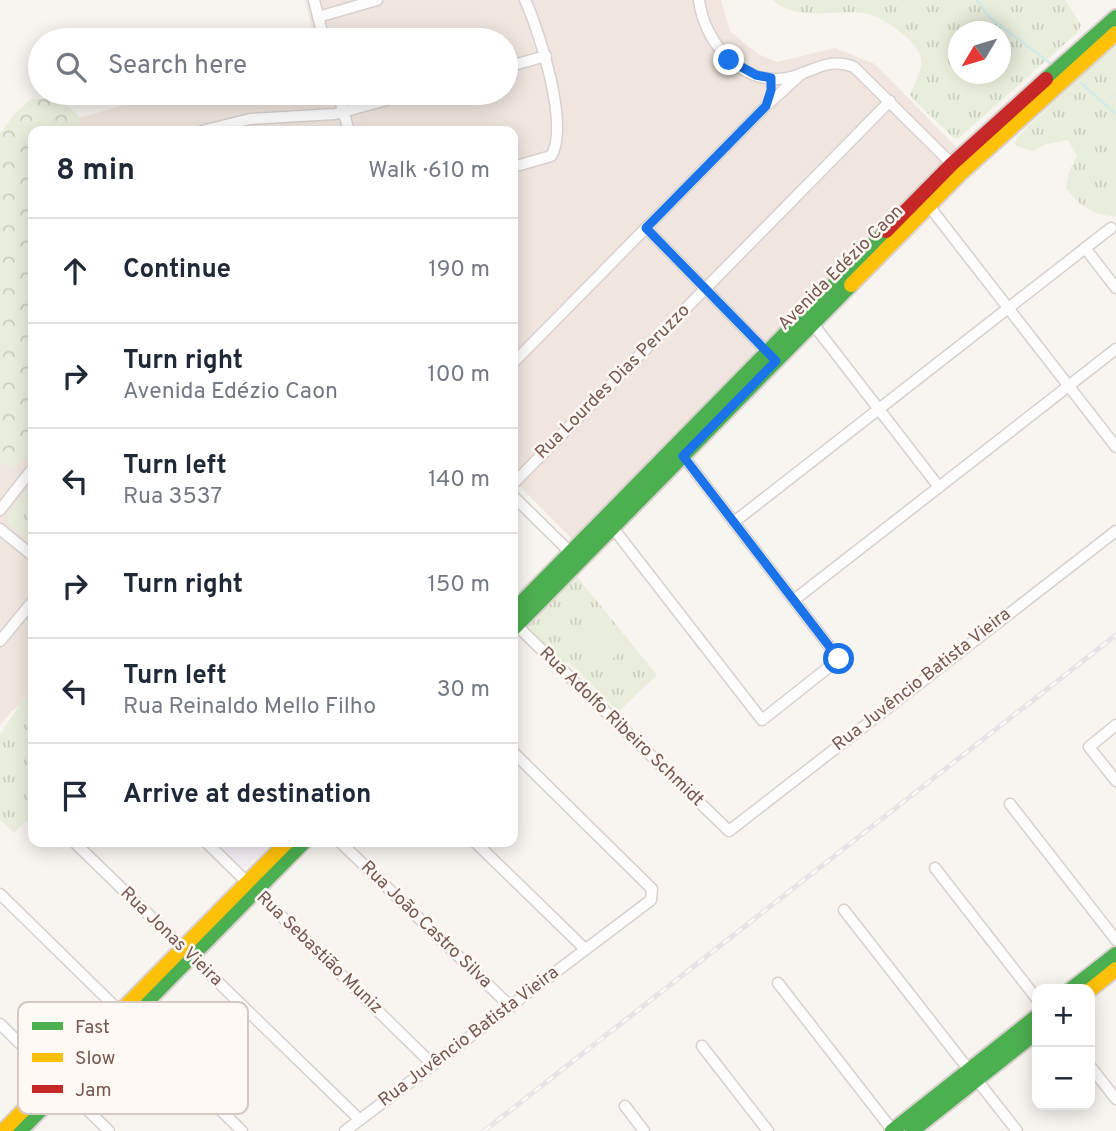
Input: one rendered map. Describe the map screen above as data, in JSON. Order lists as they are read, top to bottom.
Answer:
{
  "streets": {
    "main road": ["Avenida Edézio Caon"],
    "street": [
      "Rua Lourdes Dias Peruzzo",
      "Rua Juvêncio Batista Vieira",
      "Rua Adolfo Ribeiro Schmidt",
      "Rua João Castro Silva",
      "Rua Jonas Vieira",
      "Rua Sebastião Muniz"
    ]
  },
  "crossings": [
    ["Rua Juvêncio Batista Vieira", "Rua Adolfo Ribeiro Schmidt"],
    ["Rua Juvêncio Batista Vieira", "Rua João Castro Silva"],
    ["Rua Juvêncio Batista Vieira", "Rua Jonas Vieira"],
    ["Rua Juvêncio Batista Vieira", "Rua Sebastião Muniz"]
  ],
  "legend": ["Fast", "Slow", "Jam"],
  "north": "bottom left",
  "page": {
    "search": "Search here",
    "heading": ["8 min", "Walk · 610 m"],
    "list": [
      ["Continue", "190 m"],
      ["Turn right", "Avenida Edézio Caon", "100 m"],
      ["Turn left", "Rua 3537", "140 m"],
      ["Turn right", "150 m"],
      ["Turn left", "Rua Reinaldo Mello Filho", "30 m"],
      "Arrive at destination"
    ],
    "map_buttons": ["+", "−"]
  }
}
